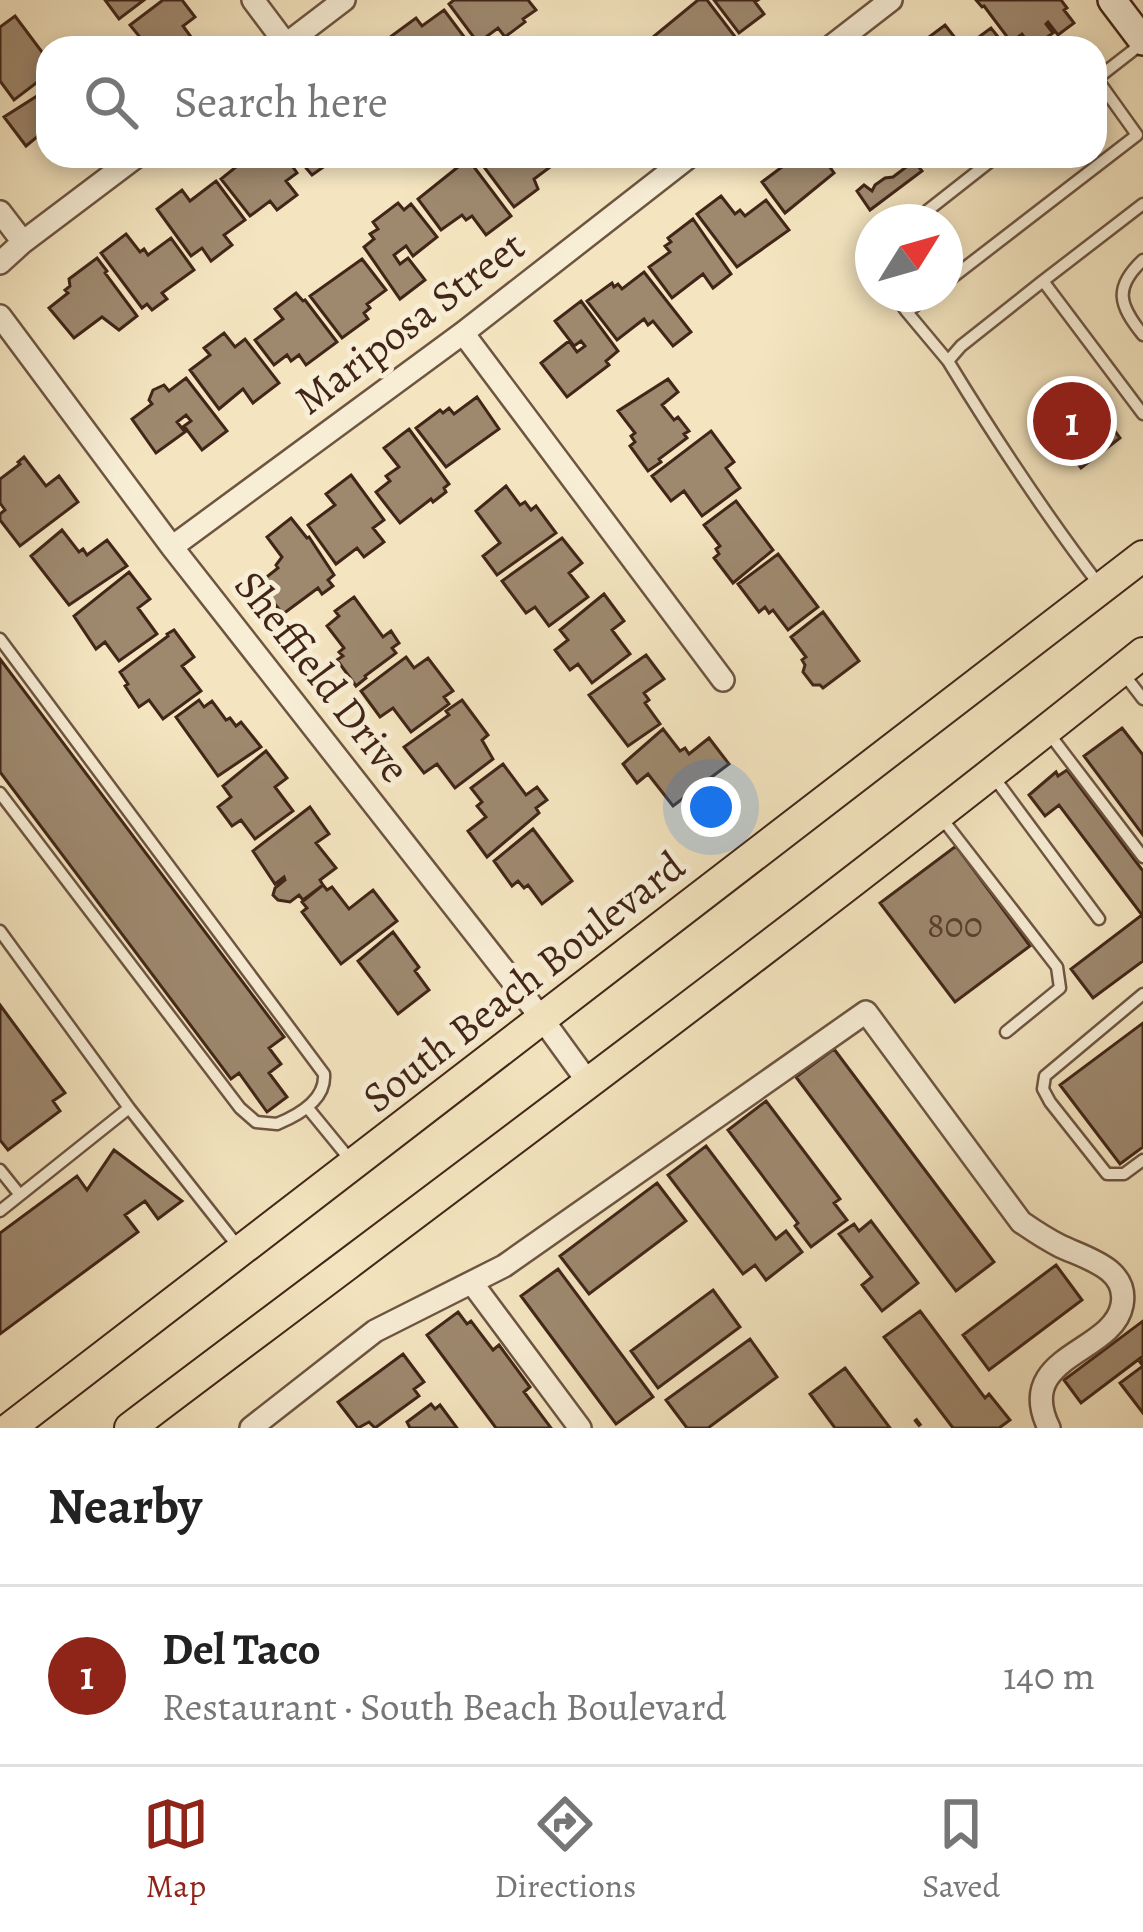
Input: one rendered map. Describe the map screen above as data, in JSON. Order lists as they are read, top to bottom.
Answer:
{
  "streets": {
    "main road": ["South Beach Boulevard"],
    "street": ["Mariposa Street", "Sheffield Drive"]
  },
  "crossings": [
    ["Mariposa Street", "Sheffield Drive"],
    ["Sheffield Drive", "South Beach Boulevard"]
  ],
  "house_numbers": ["800"],
  "north": "top right",
  "page": {
    "search": "Search here",
    "pins": "1",
    "heading": "Nearby",
    "list": [
      {
        "mark": "1",
        "name": "Del Taco",
        "note": "Restaurant · South Beach Boulevard",
        "value": "140 m"
      }
    ],
    "nav": ["Map", "Directions", "Saved"]
  }
}
